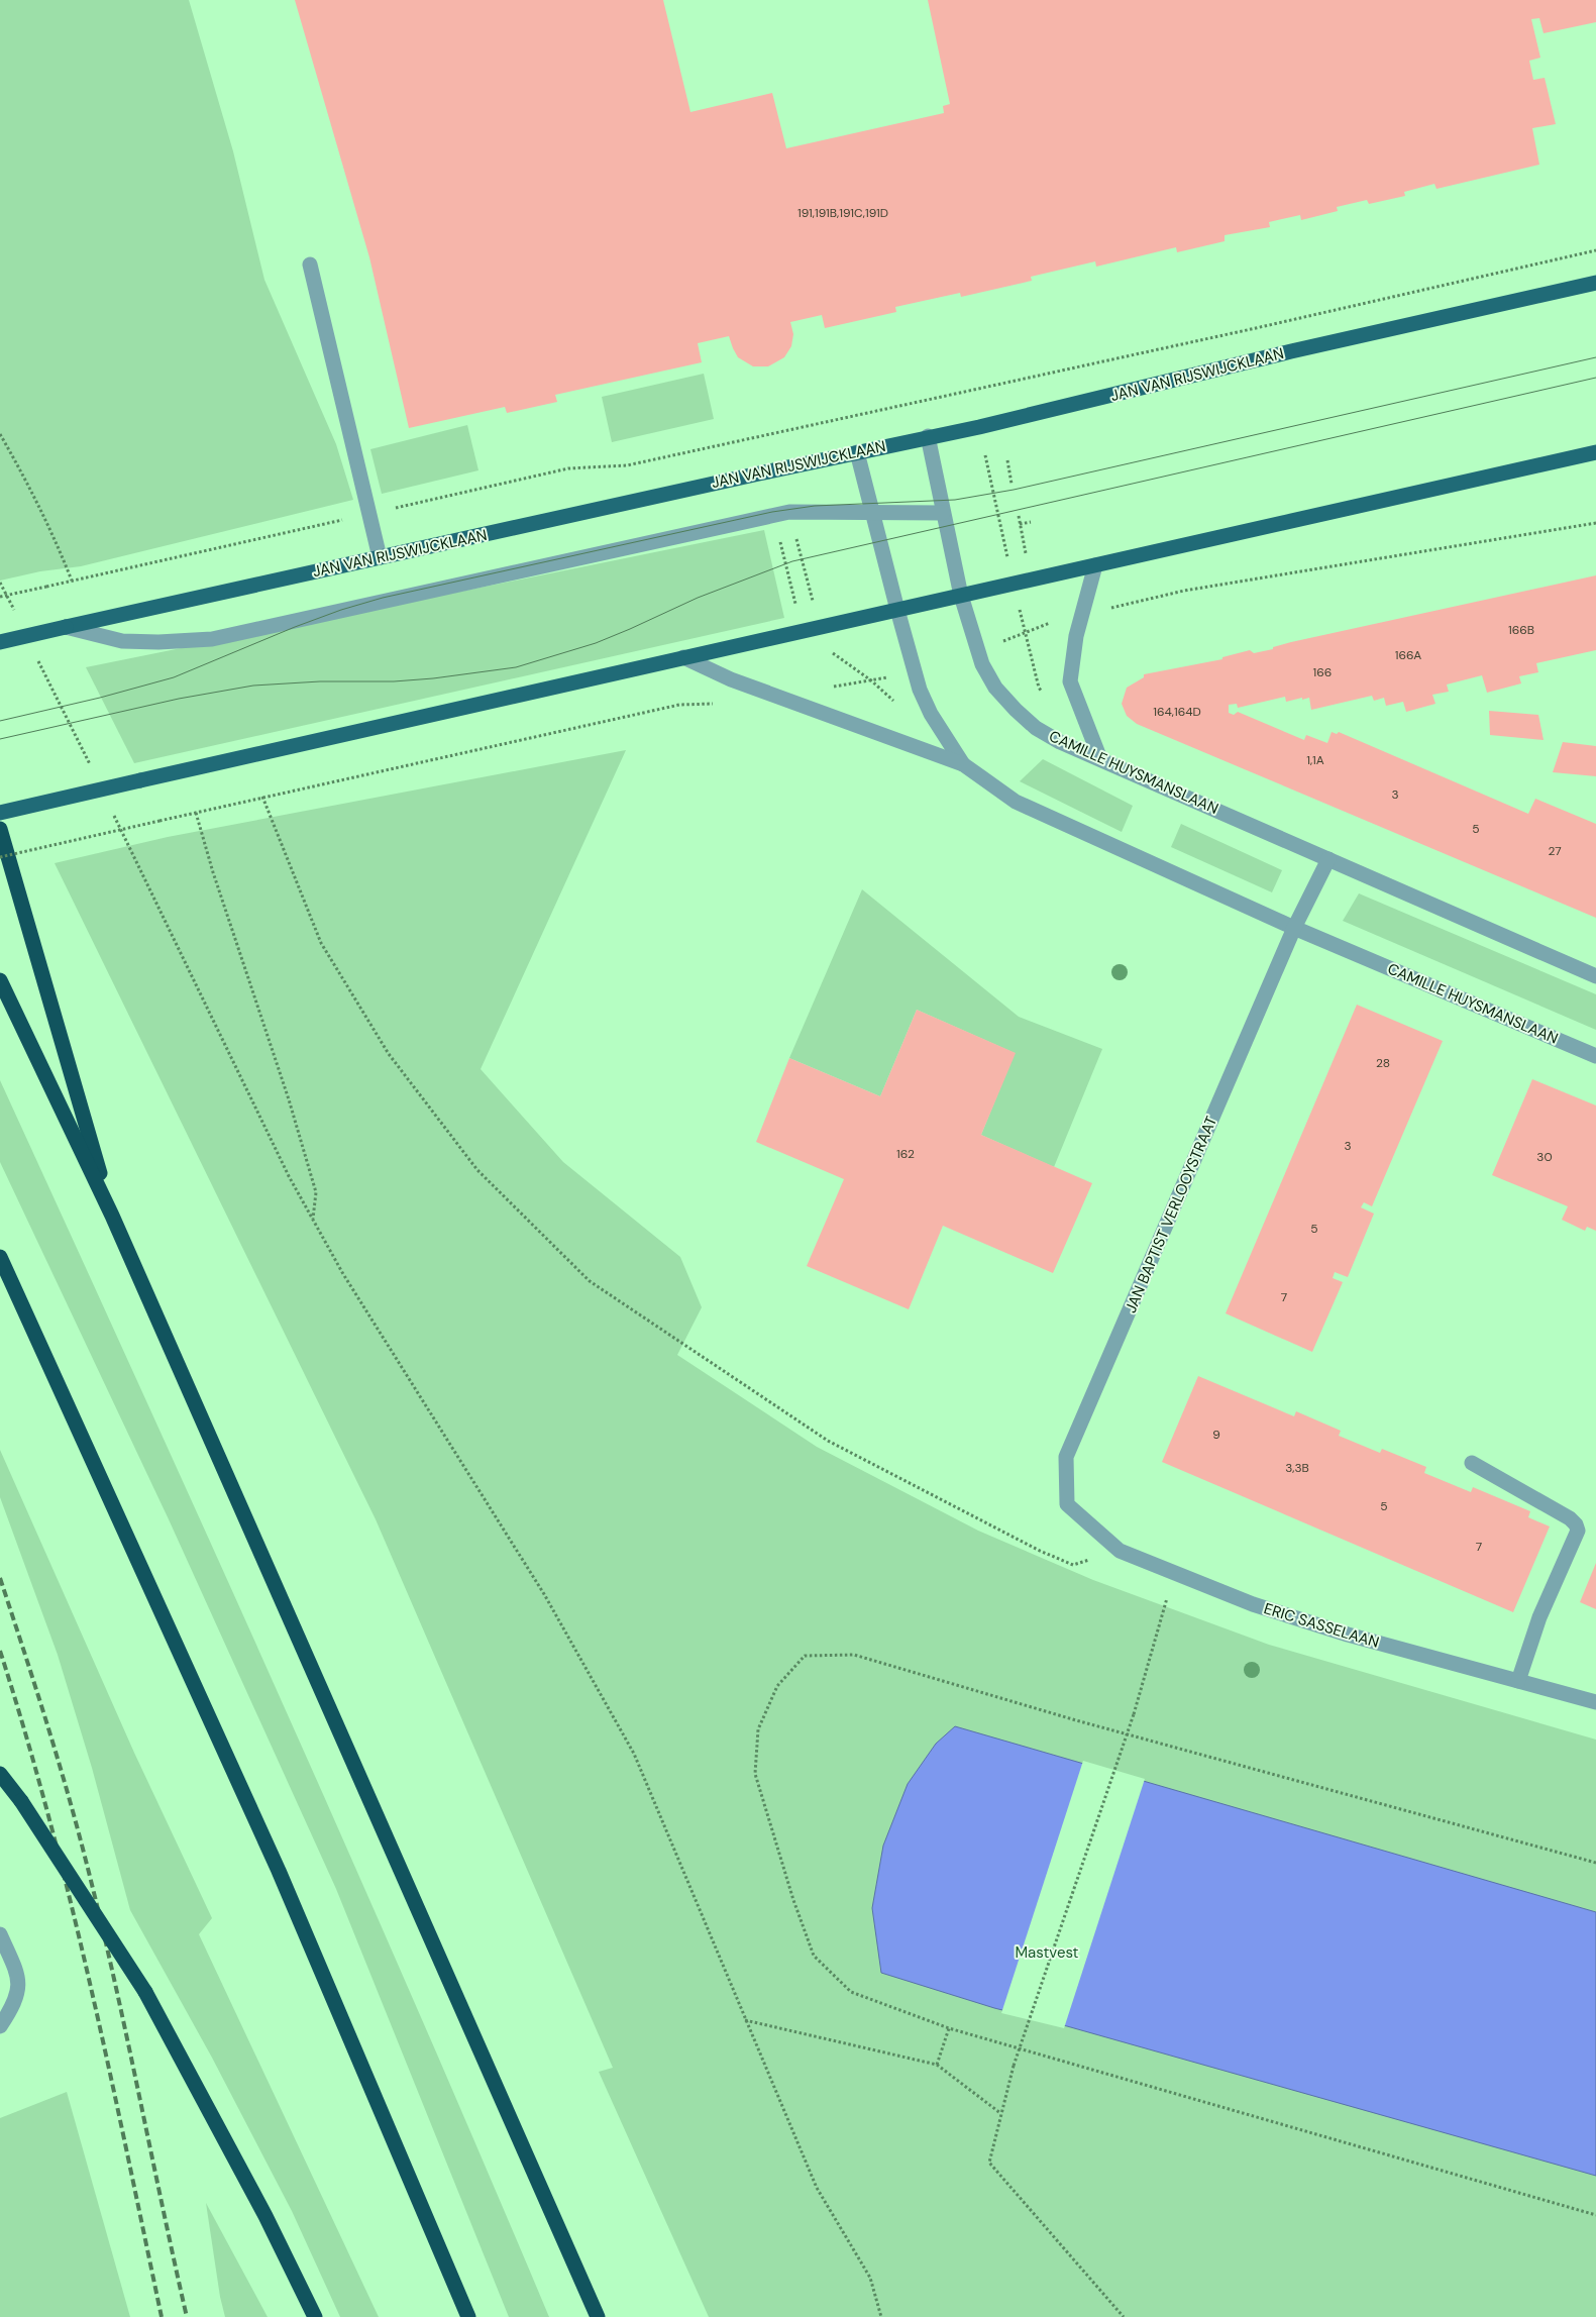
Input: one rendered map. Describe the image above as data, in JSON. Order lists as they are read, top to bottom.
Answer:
{
  "streets": {
    "main road": ["JAN VAN RIJSWIJCKLAAN"],
    "street": ["CAMILLE HUYSMANSLAAN", "JAN BAPTIST VERLOOYSTRAAT", "ERIC SASSELAAN"]
  },
  "crossings": [
    ["JAN VAN RIJSWIJCKLAAN", "CAMILLE HUYSMANSLAAN"],
    ["CAMILLE HUYSMANSLAAN", "JAN BAPTIST VERLOOYSTRAAT"],
    ["JAN BAPTIST VERLOOYSTRAAT", "ERIC SASSELAAN"]
  ],
  "parks": ["Mastvest"],
  "house_numbers": [
    "191,191B,191C,191D",
    "166B",
    "166A",
    "166",
    "164,164D",
    "1,1A",
    "3",
    "5",
    "27",
    "28",
    "3",
    "162",
    "30",
    "5",
    "7",
    "9",
    "3,3B",
    "5",
    "7"
  ]
}
